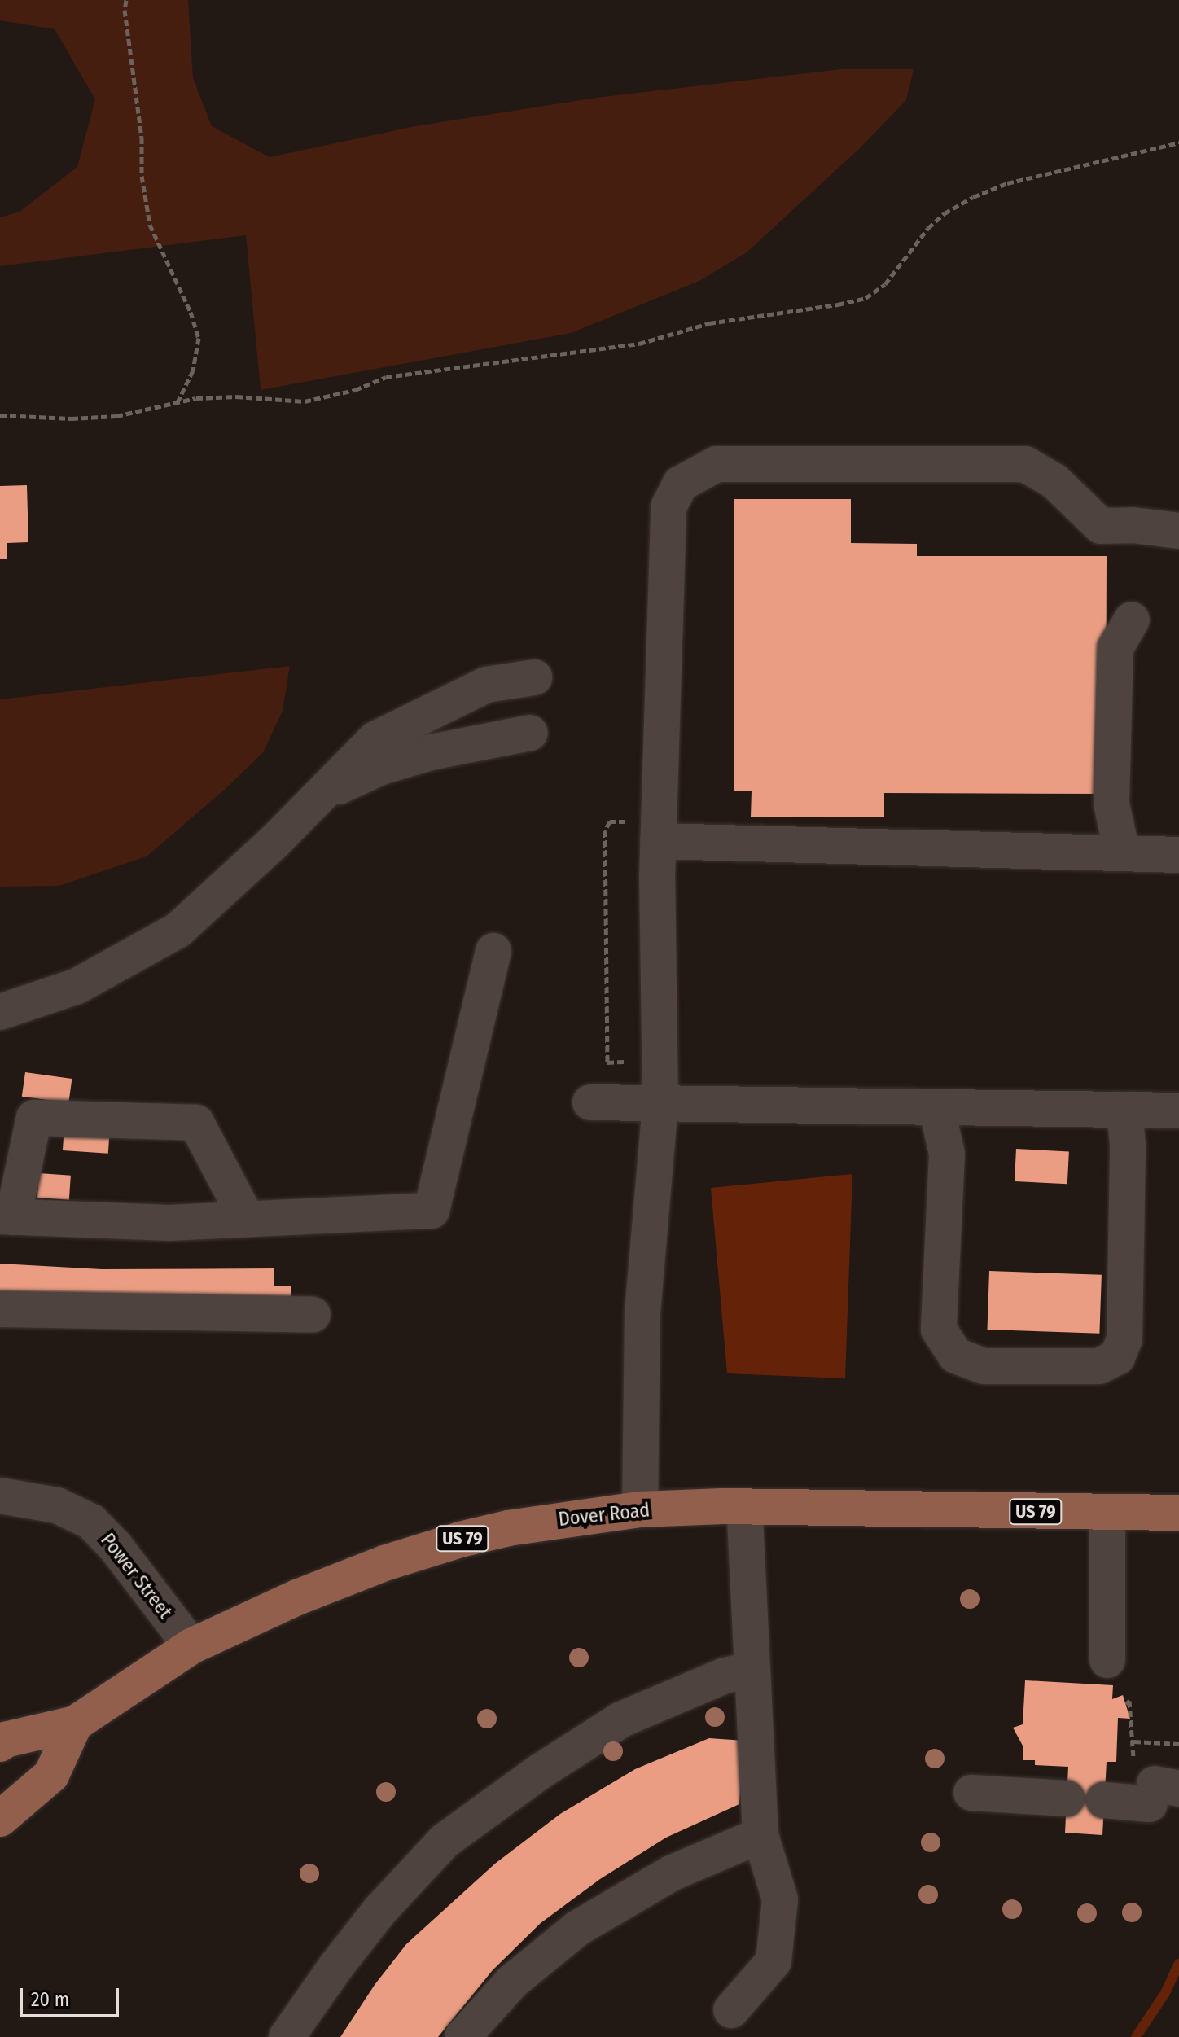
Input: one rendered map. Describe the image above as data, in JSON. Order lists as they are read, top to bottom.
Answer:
{
  "streets": {
    "main road": ["US 79", "Dover Road"],
    "street": ["Power Street"]
  },
  "crossings": [
    ["Dover Road", "Power Street"]
  ],
  "scale_bar": "20 m"
}
